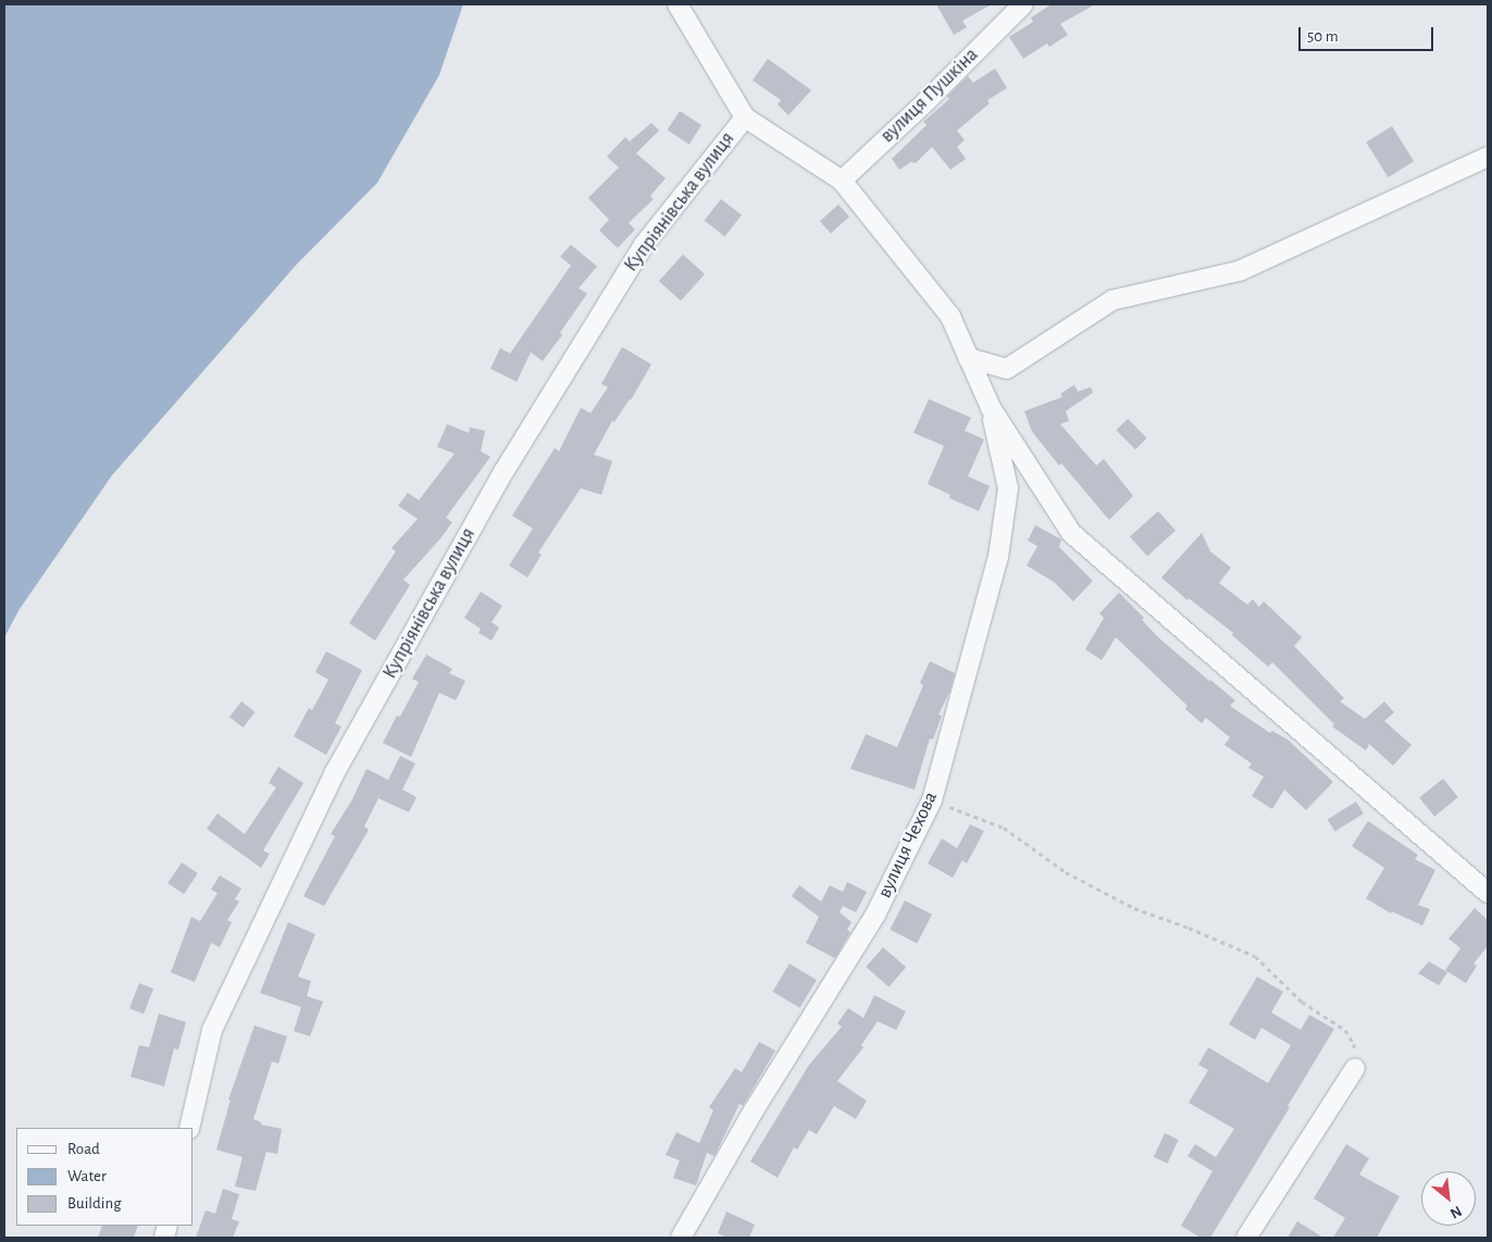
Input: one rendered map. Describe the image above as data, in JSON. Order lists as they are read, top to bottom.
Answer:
{
  "streets": {
    "street": ["вулиця Пушкіна", "Купріянівська вулиця", "вулиця Чехова"]
  },
  "legend": ["Road", "Water", "Building"],
  "scale_bar": "50 m",
  "north": "bottom right"
}
